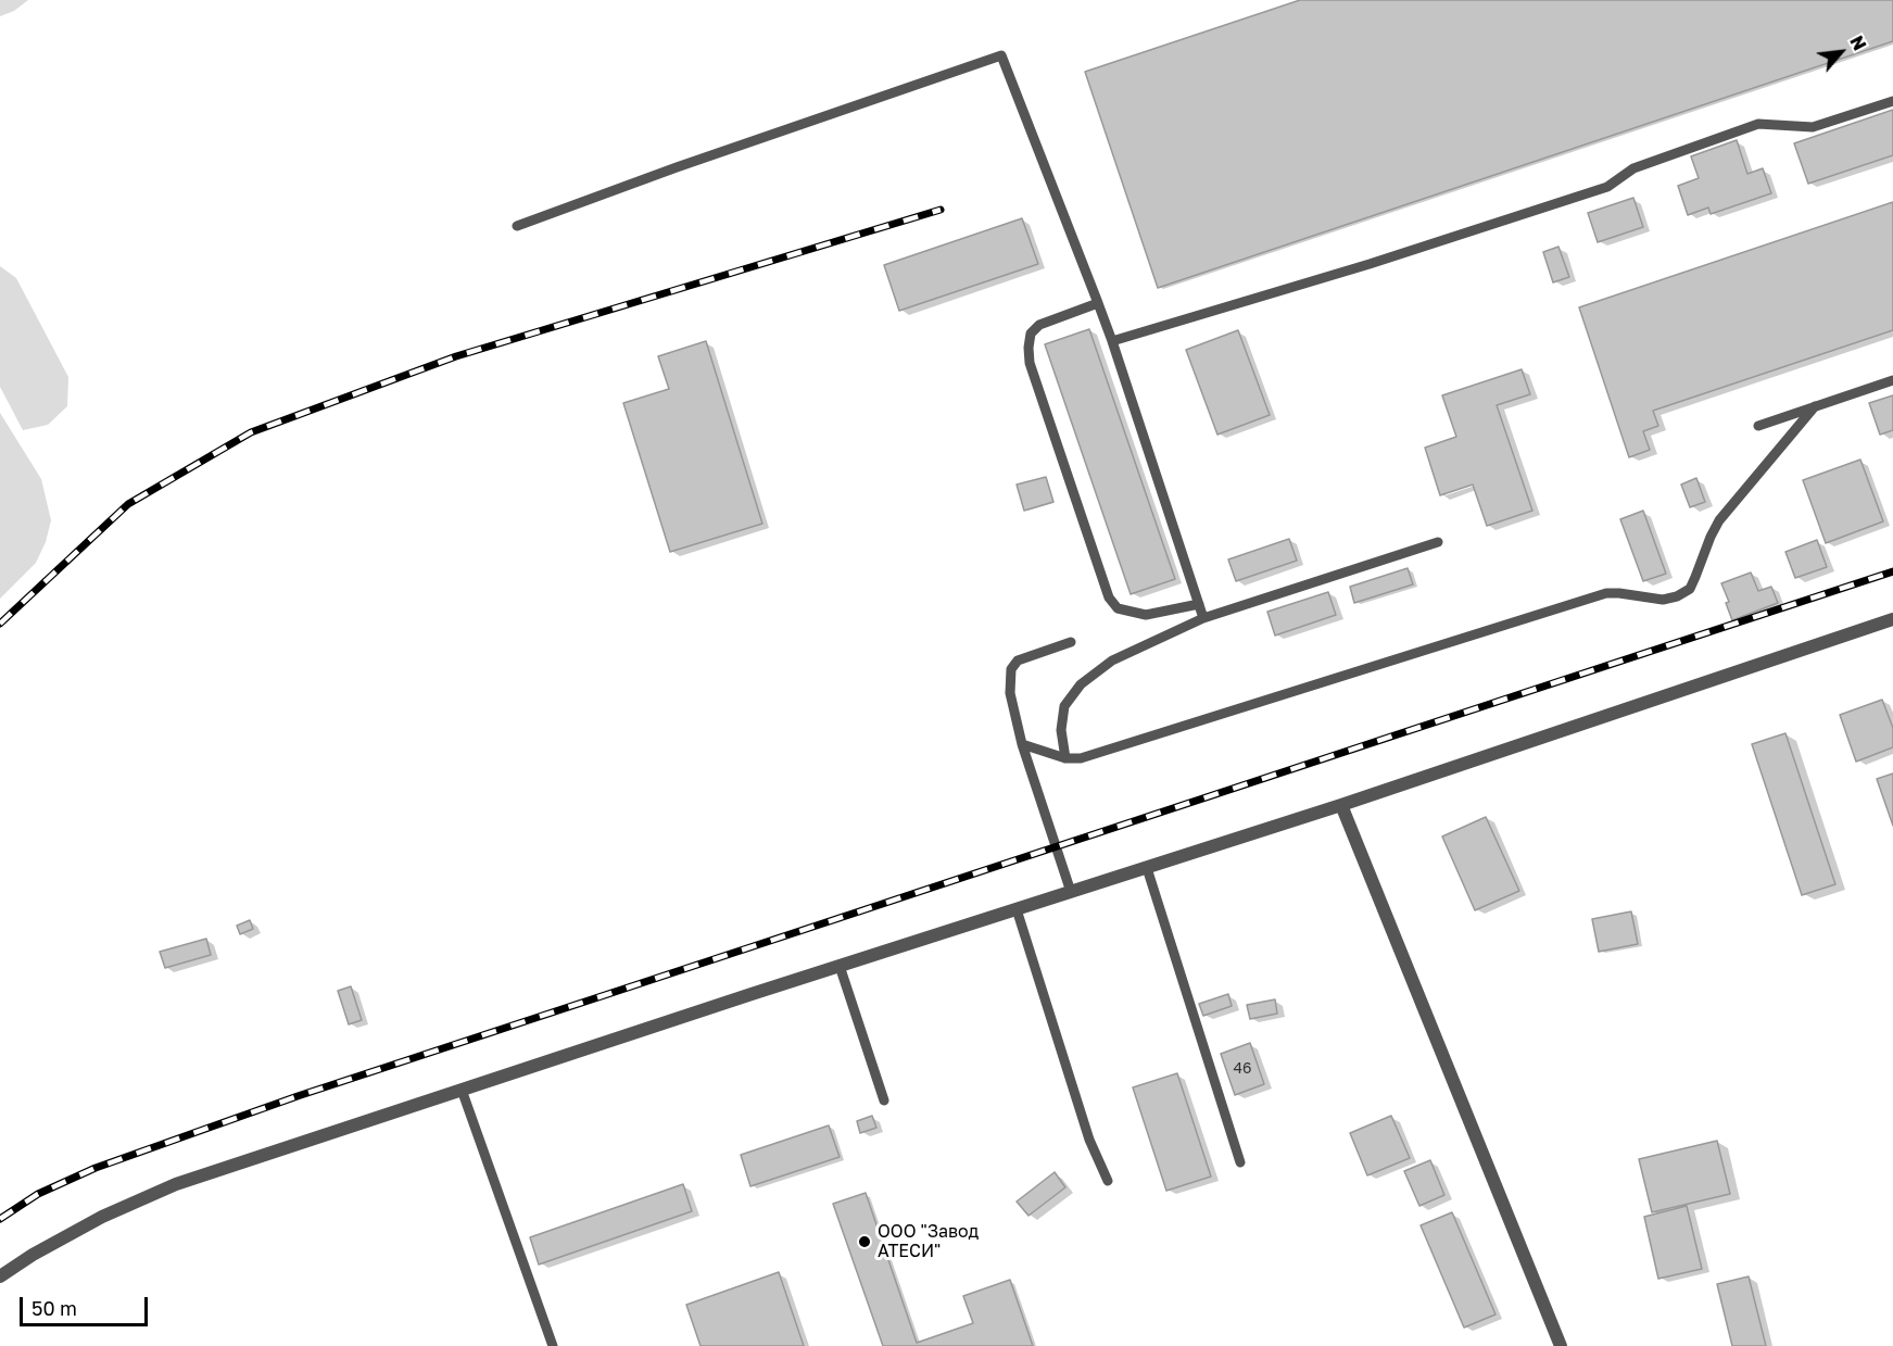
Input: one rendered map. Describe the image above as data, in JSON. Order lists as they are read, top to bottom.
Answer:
{
  "places": ["ООО \"Завод АТЕСИ\""],
  "house_numbers": ["46"],
  "scale_bar": "50 m",
  "north": "top right"
}
